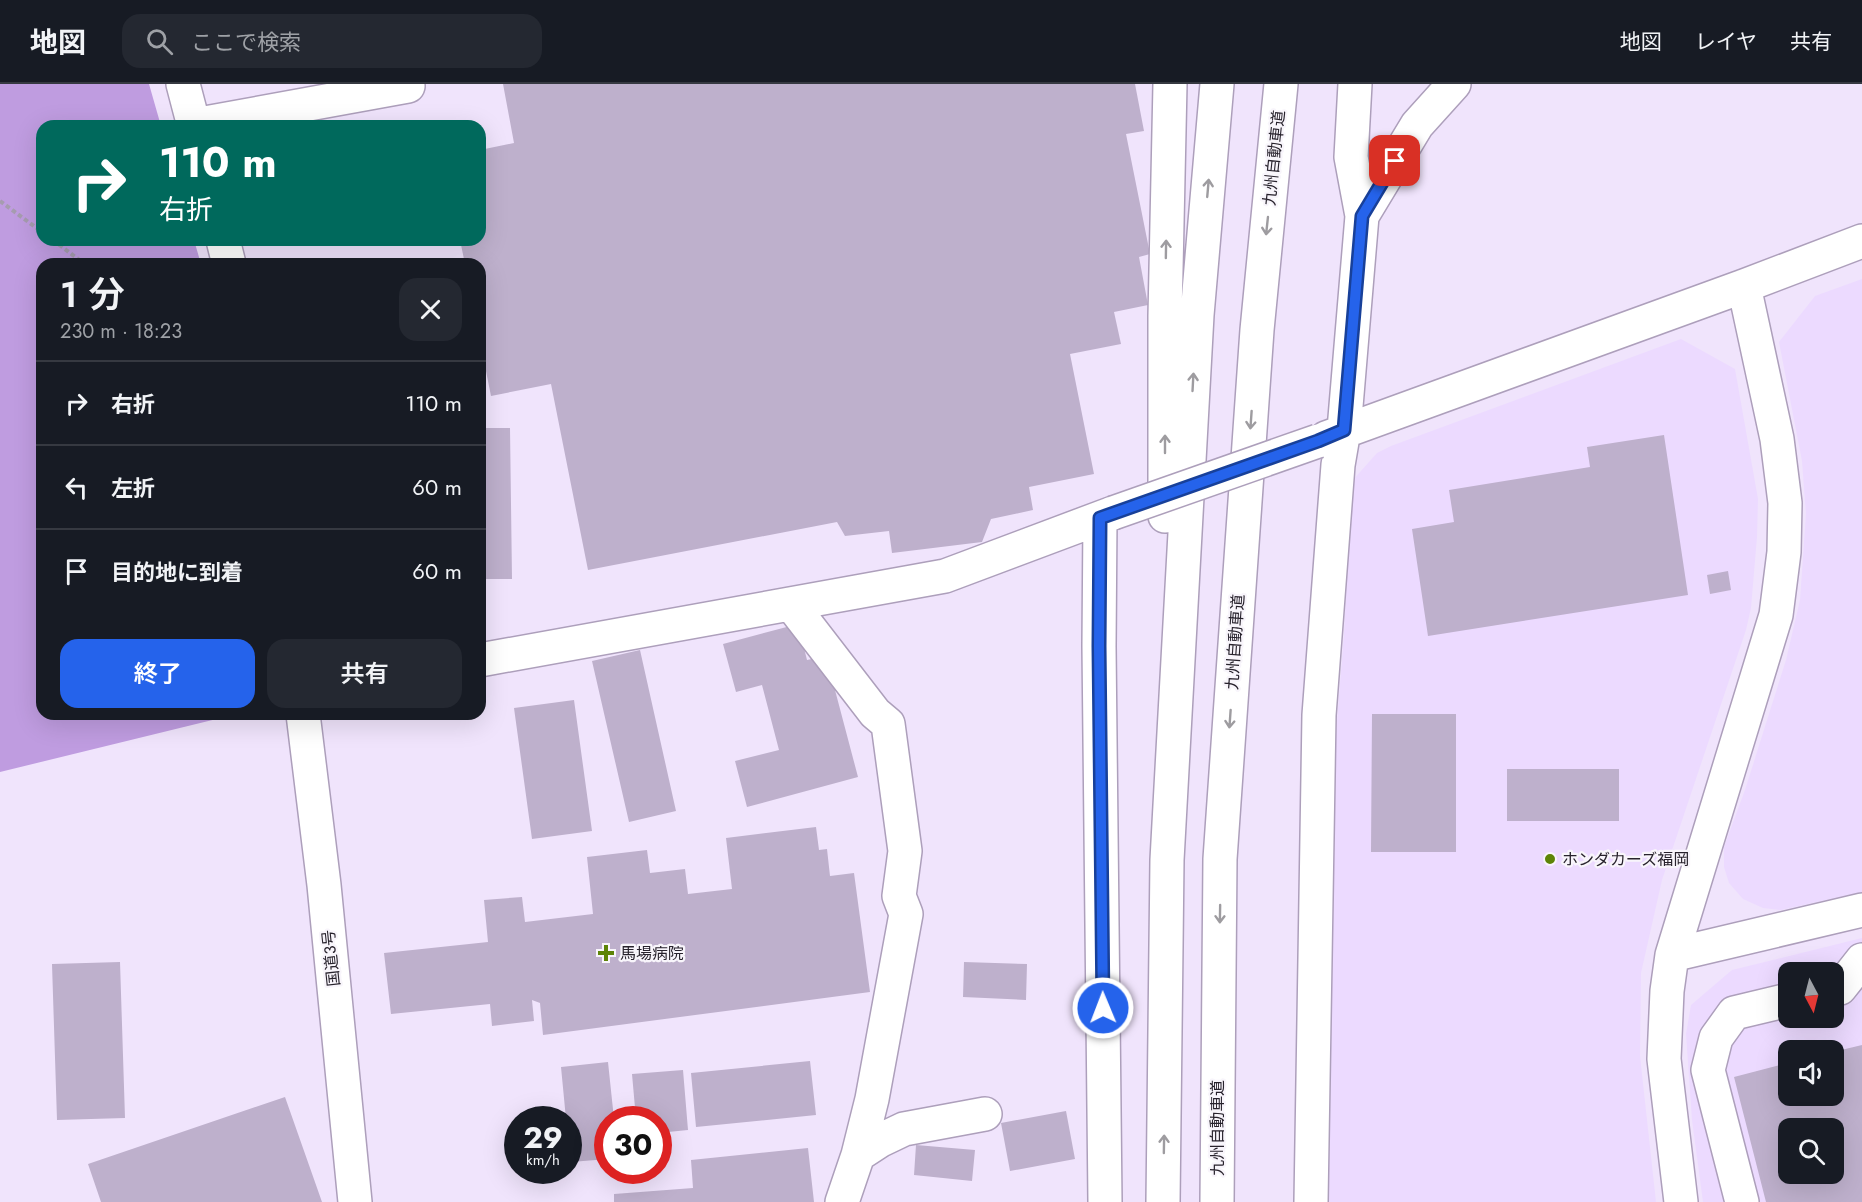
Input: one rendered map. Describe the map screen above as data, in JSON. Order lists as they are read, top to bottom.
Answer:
{
  "streets": {
    "main road": ["九州自動車道", "国道3号"]
  },
  "places": {
    "other": ["ホンダカーズ福岡"],
    "health": ["馬場病院"]
  },
  "north": "bottom",
  "page": {
    "header": "地図",
    "search": "ここで検索",
    "nav": ["地図", "レイヤ", "共有"],
    "turn": ["110 m", "右折"],
    "heading": ["1 分", "230 m · 18:23"],
    "list": [
      {
        "name": "右折",
        "value": "110 m"
      },
      {
        "name": "左折",
        "value": "60 m"
      },
      {
        "name": "目的地に到着",
        "value": "60 m"
      }
    ],
    "buttons": ["終了", "共有"],
    "speed": "29 km/h",
    "limit": "30"
  }
}
